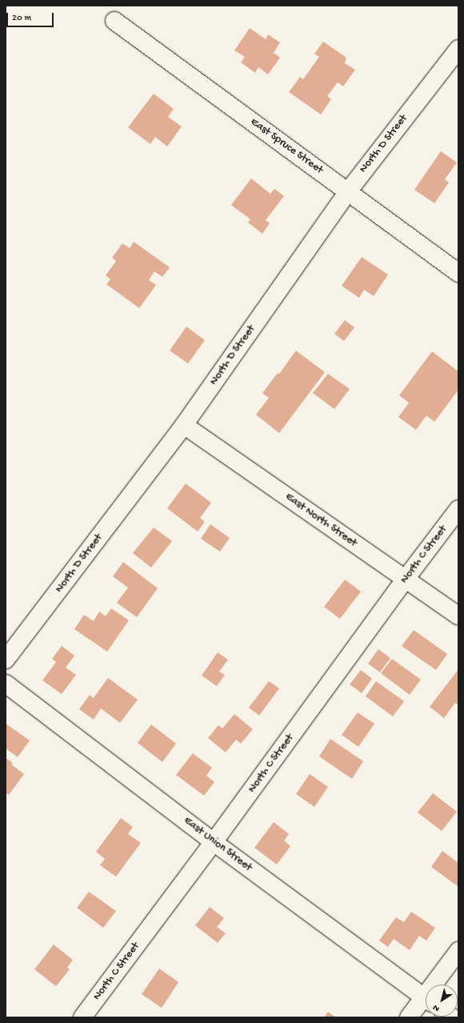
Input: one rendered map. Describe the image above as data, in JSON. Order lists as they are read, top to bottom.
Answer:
{
  "streets": {
    "street": [
      "North D Street",
      "East Spruce Street",
      "East North Street",
      "North C Street",
      "East Union Street"
    ]
  },
  "crossings": [
    ["North D Street", "East Spruce Street"],
    ["North D Street", "East North Street"],
    ["East North Street", "North C Street"],
    ["North C Street", "East Union Street"]
  ],
  "scale_bar": "20 m",
  "north": "bottom left"
}
